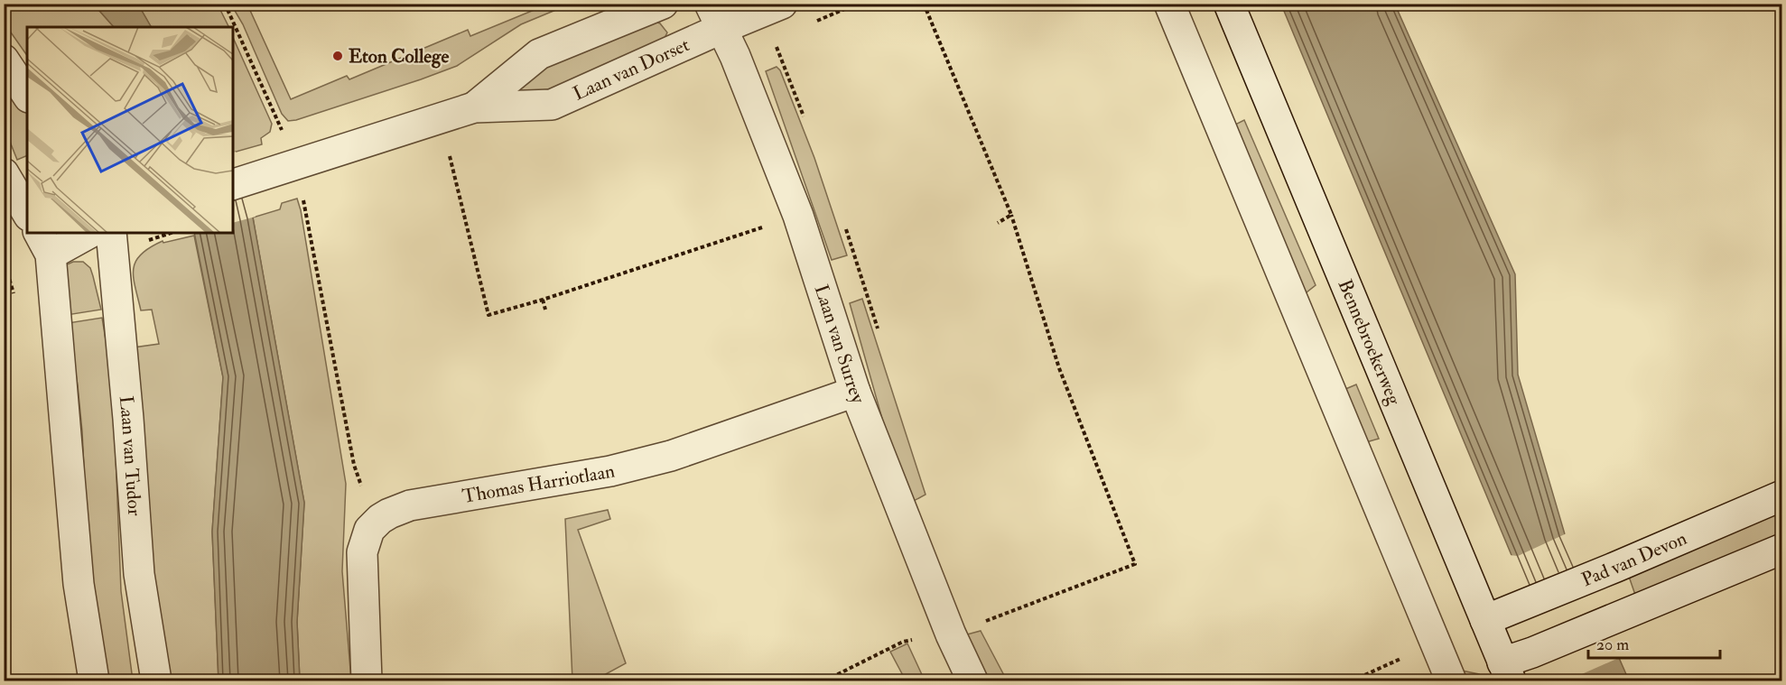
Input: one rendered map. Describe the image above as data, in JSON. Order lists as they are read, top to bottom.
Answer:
{
  "streets": {
    "street": [
      "Laan van Dorset",
      "Laan van Surrey",
      "Bennebroekerweg",
      "Laan van Tudor",
      "Thomas Harriotlaan",
      "Pad van Devon"
    ]
  },
  "crossings": [
    ["Laan van Dorset", "Laan van Surrey"],
    ["Laan van Surrey", "Thomas Harriotlaan"],
    ["Bennebroekerweg", "Pad van Devon"]
  ],
  "places": ["Eton College"],
  "scale_bar": "20 m"
}
